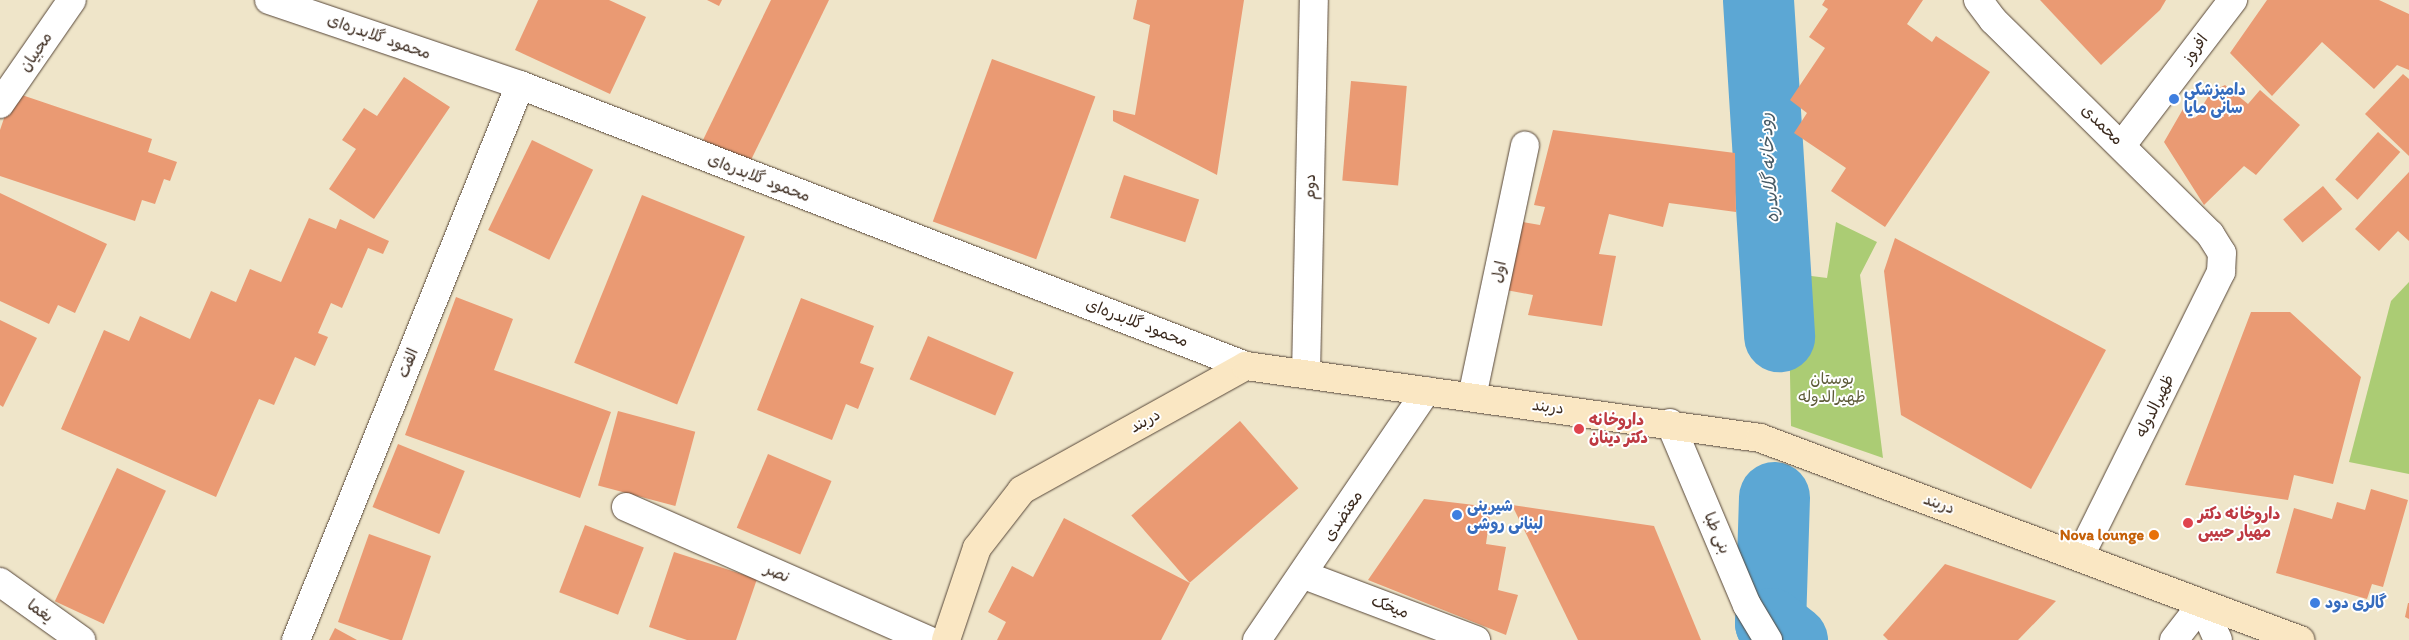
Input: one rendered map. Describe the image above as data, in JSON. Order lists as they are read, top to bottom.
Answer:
{
  "streets": {
    "main road": ["دربند"],
    "street": [
      "محمود گلابدره‌ای",
      "افروز",
      "محبیان",
      "محمدی",
      "دوم",
      "اول",
      "الفت",
      "ظهیرالدوله",
      "معتضدی",
      "بنی طبا",
      "نصر",
      "میخک",
      "یغما"
    ]
  },
  "crossings": [
    ["محمود گلابدره‌ای", "الفت"],
    ["محمود گلابدره‌ای", "دربند"],
    ["افروز", "محمدی"],
    ["محمدی", "ظهیرالدوله"],
    ["دوم", "دربند"],
    ["اول", "دربند"],
    ["ظهیرالدوله", "دربند"],
    ["دربند", "معتضدی"],
    ["دربند", "بنی طبا"],
    ["معتضدی", "میخک"]
  ],
  "water": ["رودخانه گلابدره"],
  "parks": ["بوستان ظهیرالدوله"],
  "places": [
    "دامپزشکی سانی مایا",
    "داروخانه دکتر دینان",
    "شیرینی لبنانی روشی",
    "داروخانه دکتر مهیار حبیبی",
    "Nova lounge",
    "گالری دود"
  ]
}
